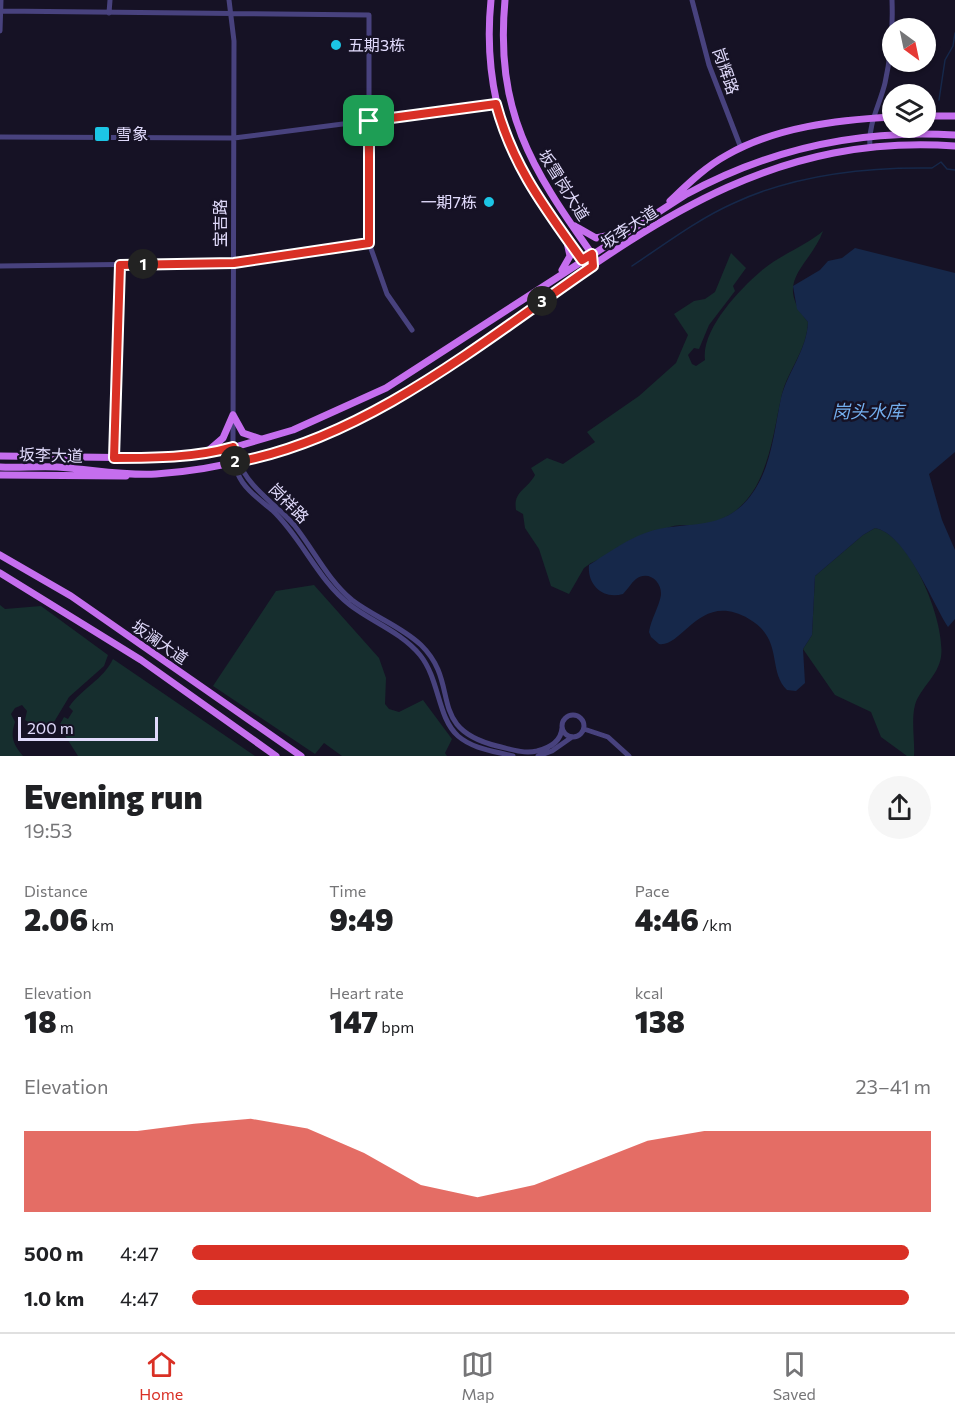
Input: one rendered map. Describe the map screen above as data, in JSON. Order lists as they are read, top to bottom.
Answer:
{
  "streets": {
    "main road": ["坂雪岗大道", "坂李大道", "坂澜大道"],
    "street": ["岗辉路", "宝吉路", "岗祥路"]
  },
  "crossings": [
    ["坂雪岗大道", "坂李大道"],
    ["宝吉路", "坂李大道"],
    ["宝吉路", "岗祥路"],
    ["坂李大道", "岗祥路"]
  ],
  "water": ["岗头水库"],
  "places": {
    "other": ["五期3栋", "一期7栋"],
    "transit": ["雪象"]
  },
  "scale_bar": "200 m",
  "north": "bottom right",
  "page": {
    "pins": ["1", "3", "2"],
    "scale": "200 m",
    "heading": ["Evening run", "19:53"],
    "stats": [
      ["Distance", "2.06 km"],
      ["Time", "9:49"],
      ["Pace", "4:46 /km"],
      ["Elevation", "18 m"],
      ["Heart rate", "147 bpm"],
      ["kcal", "138"]
    ],
    "chart": ["Elevation", "23–41 m"],
    "list": [
      {
        "name": "500 m",
        "note": "4:47"
      },
      {
        "name": "1.0 km",
        "note": "4:47"
      }
    ],
    "tabs": ["Home", "Map", "Saved"]
  }
}
